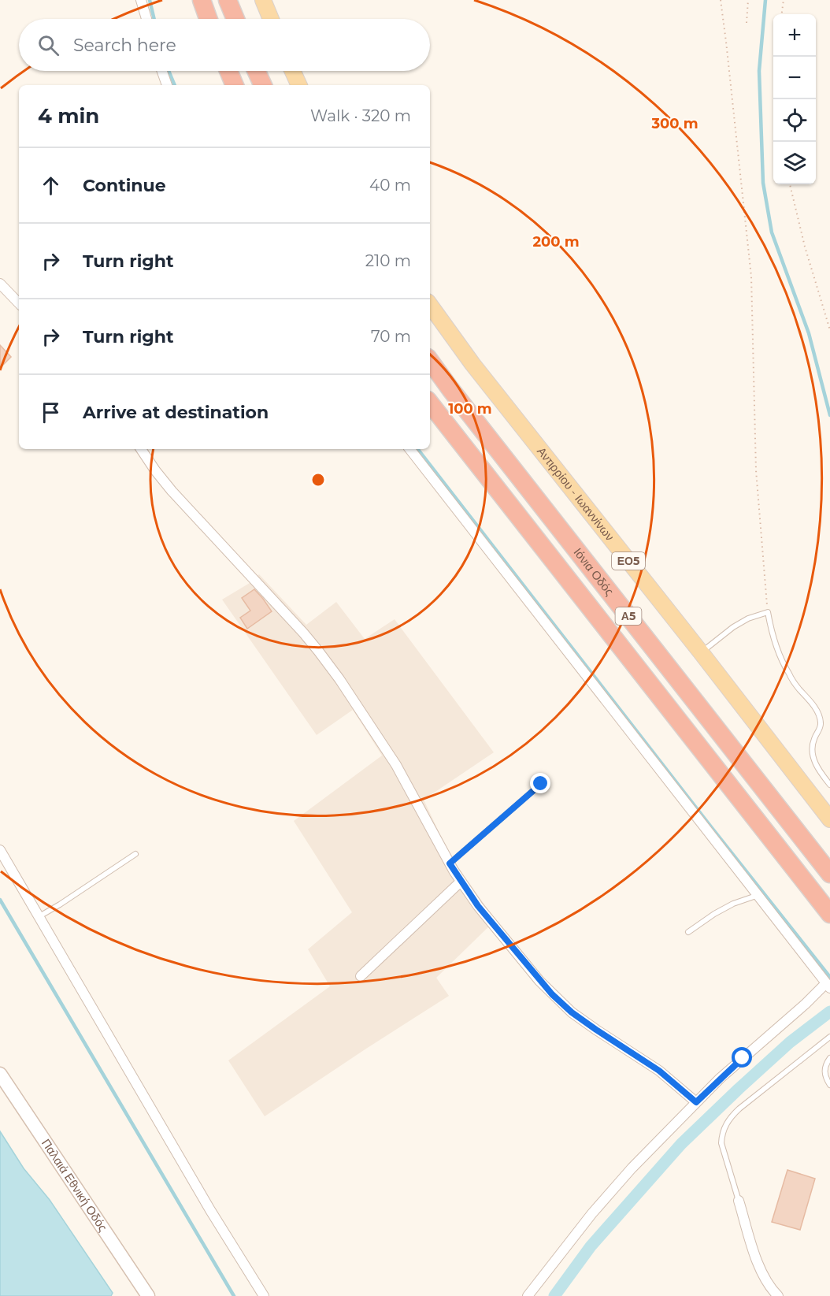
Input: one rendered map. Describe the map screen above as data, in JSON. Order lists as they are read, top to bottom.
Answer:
{
  "streets": {
    "highway": ["Ιόνια Οδός", "Α5"],
    "main road": ["Αντιρρίου - Ιωαννίνων", "ΕΟ5", "Παλαιά Εθνική Οδός"]
  },
  "page": {
    "map_buttons": ["+", "−"],
    "search": "Search here",
    "heading": ["4 min", "Walk · 320 m"],
    "list": [
      ["Continue", "40 m"],
      ["Turn right", "210 m"],
      ["Turn right", "70 m"],
      "Arrive at destination"
    ]
  },
  "rings": ["300 m", "200 m", "100 m"]
}
